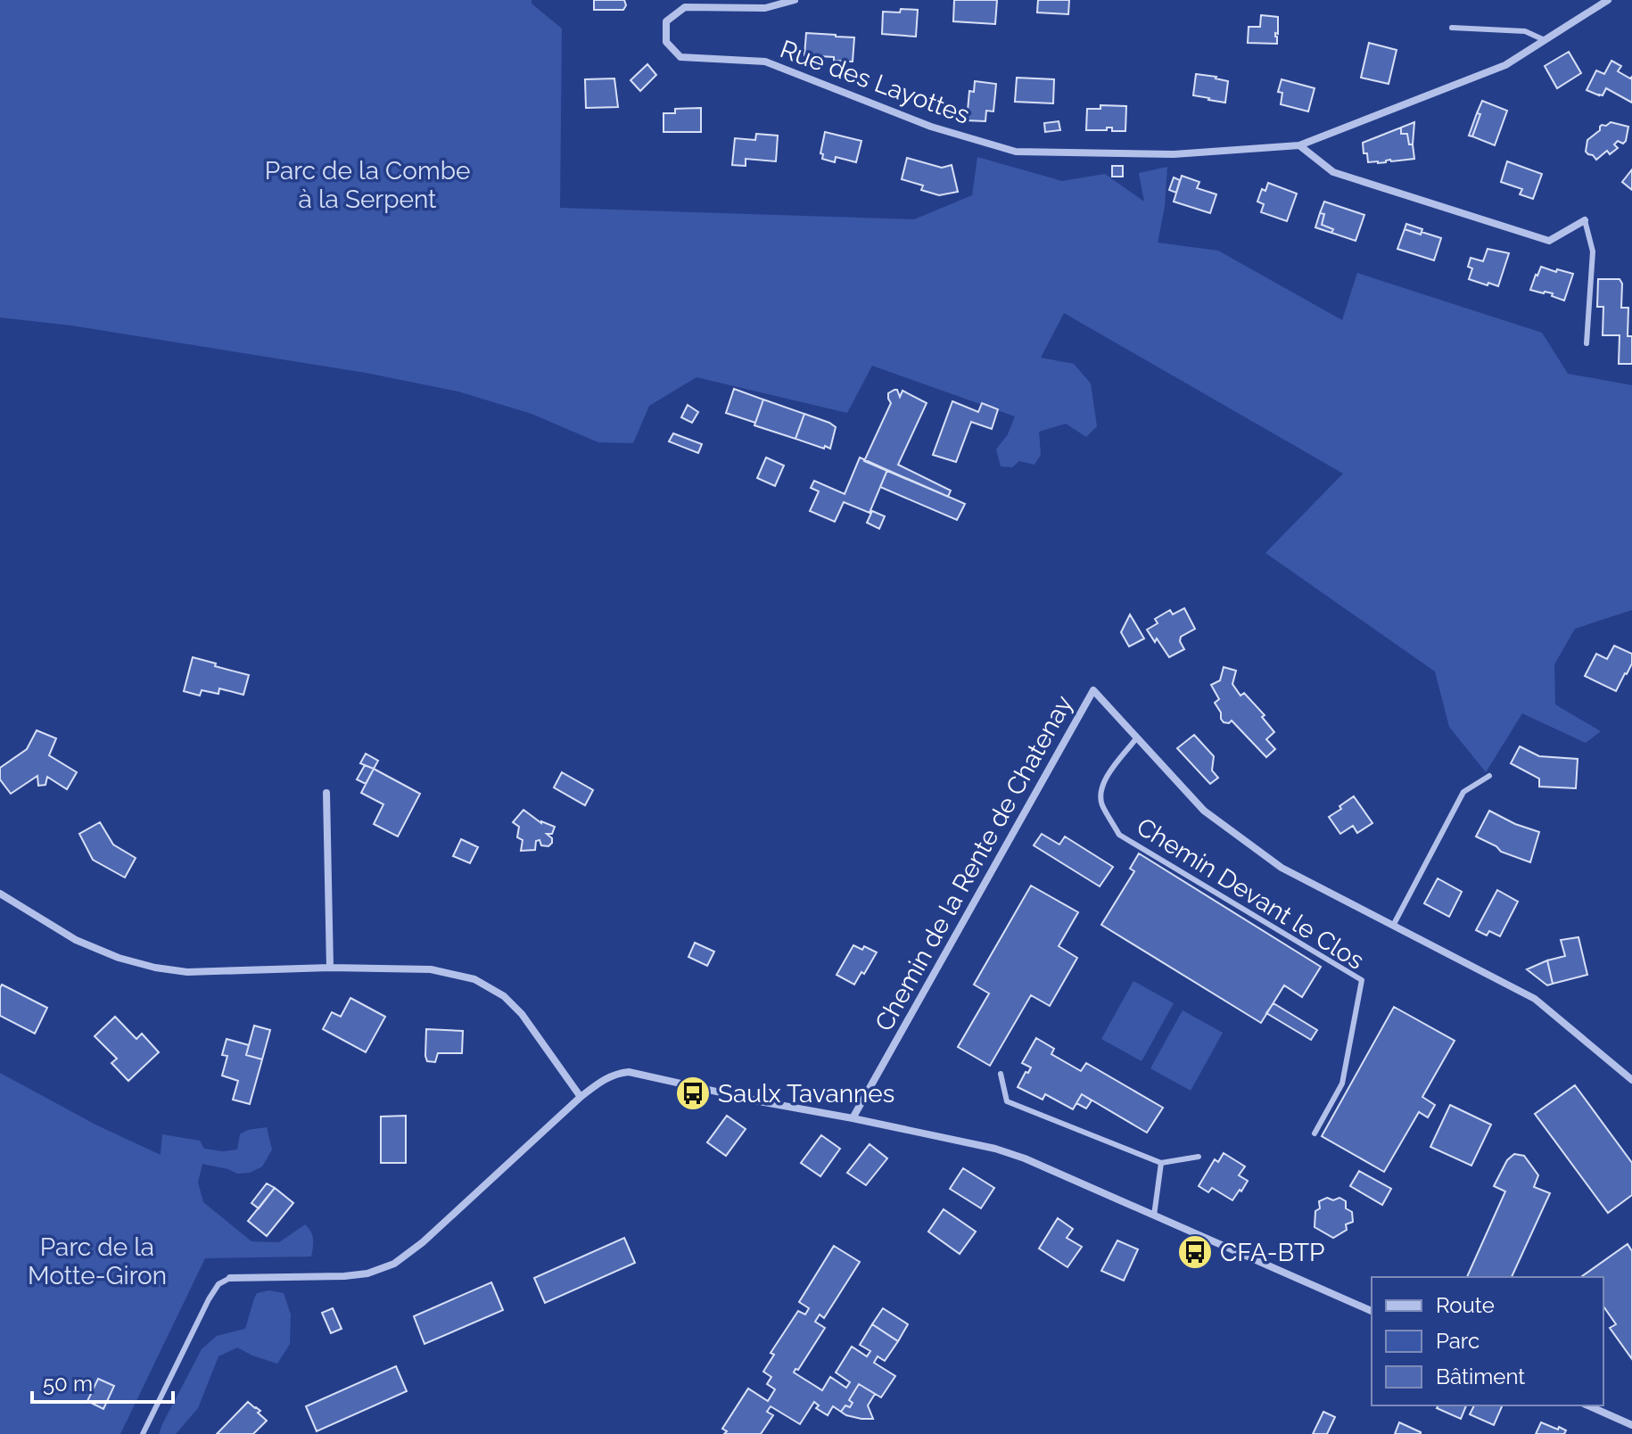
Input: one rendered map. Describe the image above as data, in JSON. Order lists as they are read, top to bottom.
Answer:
{
  "streets": {
    "street": ["Rue des Layottes", "Chemin de la Rente de Chatenay"],
    "lane": ["Chemin Devant le Clos"]
  },
  "crossings": [
    ["Chemin de la Rente de Chatenay", "Chemin Devant le Clos"]
  ],
  "parks": ["Parc de la Combe à la Serpent", "Parc de la Motte-Giron"],
  "places": {
    "bus stop": ["Saulx Tavannes", "CFA-BTP"]
  },
  "legend": ["Route", "Parc", "Bâtiment"],
  "scale_bar": "50 m"
}
